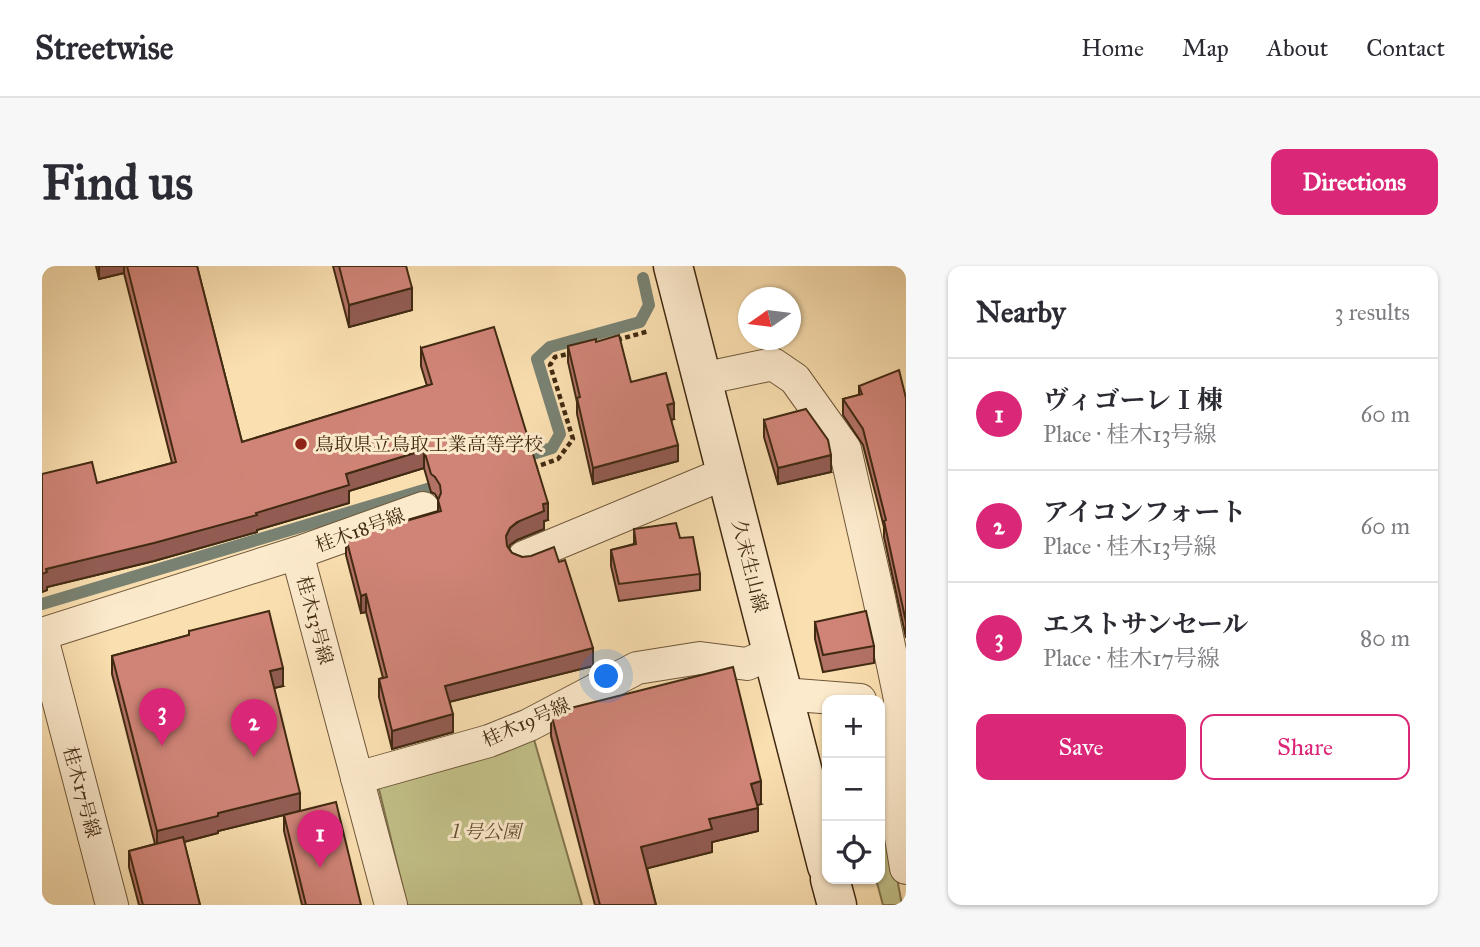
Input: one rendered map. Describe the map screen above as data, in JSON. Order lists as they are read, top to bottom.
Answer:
{
  "streets": {
    "street": [
      "桂木18号線",
      "久末生山線",
      "桂木13号線",
      "桂木19号線",
      "桂木17号線"
    ]
  },
  "crossings": [
    ["桂木18号線", "桂木13号線"],
    ["久末生山線", "桂木19号線"],
    ["桂木13号線", "桂木19号線"],
    ["桂木13号線", "桂木17号線"]
  ],
  "parks": ["１号公園"],
  "places": ["鳥取県立鳥取工業高等学校"],
  "north": "left",
  "page": {
    "header": "Streetwise",
    "nav": [
      "Home",
      "Map",
      "About",
      "Contact"
    ],
    "buttons": [
      "Directions",
      ["Save", "Share"]
    ],
    "title": "Find us",
    "heading": ["Nearby", "3 results"],
    "list": [
      {
        "mark": "1",
        "name": "ヴィゴーレⅠ棟",
        "note": "Place · 桂木13号線",
        "value": "60 m"
      },
      {
        "mark": "2",
        "name": "アイコンフォート",
        "note": "Place · 桂木13号線",
        "value": "60 m"
      },
      {
        "mark": "3",
        "name": "エストサンセール",
        "note": "Place · 桂木17号線",
        "value": "80 m"
      }
    ],
    "pins": ["3", "2", "1"],
    "map_buttons": ["+", "−"]
  }
}
